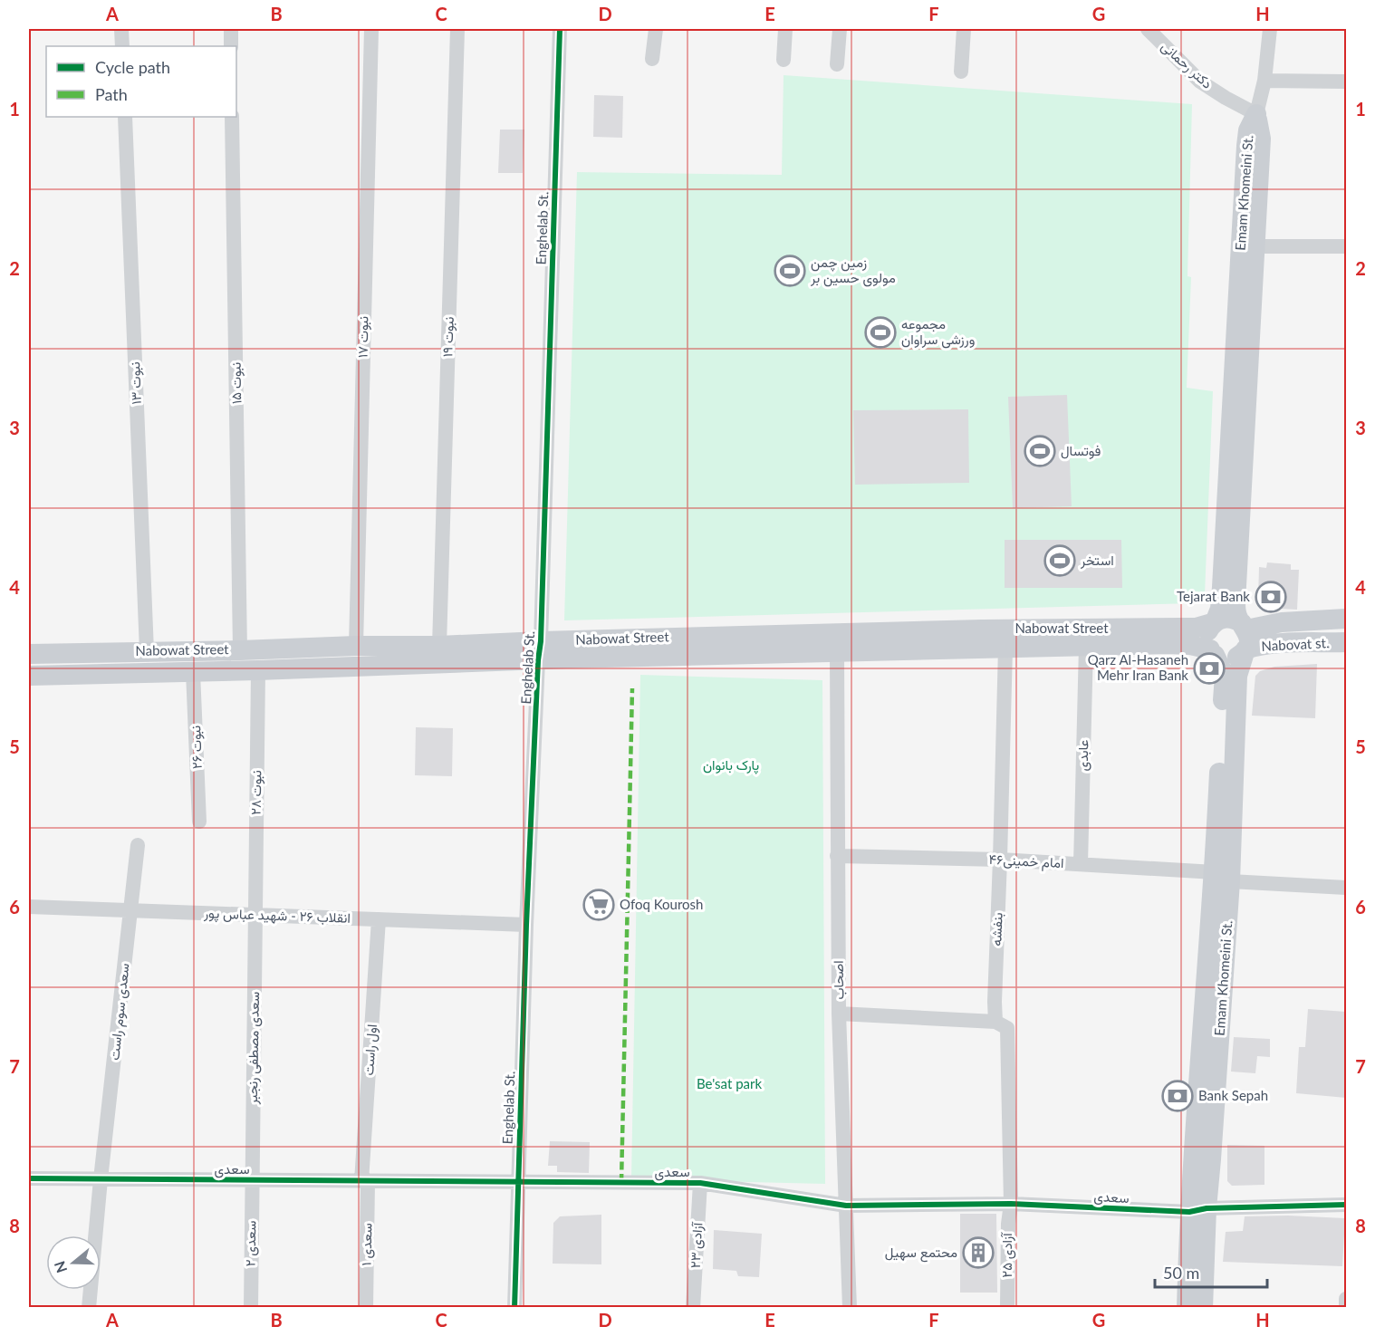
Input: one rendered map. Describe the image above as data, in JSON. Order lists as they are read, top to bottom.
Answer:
{
  "streets": {
    "main road": ["Emam Khomeini St.", "Nabowat Street", "Nabovat st."],
    "street": [
      "دکتر رحمانی",
      "Enghelab St.",
      "نبوت ۱۷",
      "نبوت ۱۹",
      "نبوت ۱۳",
      "نبوت ۱۵",
      "نبوت ۲۶",
      "عابدی",
      "نبوت ۲۸",
      "امام خمینی۴۶",
      "انقلاب ۲۶ - شهید عباس پور",
      "بنفشه",
      "اصحاب",
      "سعدی سوم راست",
      "سعدی مصطفی رنجبر",
      "اول راست",
      "سعدی",
      "سعدی ۲",
      "سعدی ۱",
      "آزادی ۲۳",
      "آزادی ۲۵"
    ]
  },
  "crossings": [
    ["دکتر رحمانی", "Emam Khomeini St."],
    ["Emam Khomeini St.", "Nabowat Street"],
    ["Emam Khomeini St.", "Nabovat st."],
    ["Emam Khomeini St.", "امام خمینی۴۶"],
    ["Emam Khomeini St.", "سعدی"],
    ["Enghelab St.", "Nabowat Street"],
    ["Enghelab St.", "انقلاب ۲۶ - شهید عباس پور"],
    ["Enghelab St.", "سعدی"],
    ["نبوت ۱۷", "Nabowat Street"],
    ["نبوت ۱۹", "Nabowat Street"],
    ["نبوت ۱۳", "Nabowat Street"],
    ["نبوت ۱۵", "Nabowat Street"],
    ["Nabowat Street", "Nabovat st."],
    ["Nabowat Street", "نبوت ۲۶"],
    ["Nabowat Street", "عابدی"],
    ["Nabowat Street", "نبوت ۲۸"],
    ["Nabowat Street", "بنفشه"],
    ["Nabowat Street", "اصحاب"],
    ["عابدی", "امام خمینی۴۶"],
    ["نبوت ۲۸", "انقلاب ۲۶ - شهید عباس پور"],
    ["نبوت ۲۸", "سعدی مصطفی رنجبر"],
    ["امام خمینی۴۶", "بنفشه"],
    ["امام خمینی۴۶", "اصحاب"],
    ["انقلاب ۲۶ - شهید عباس پور", "سعدی سوم راست"],
    ["انقلاب ۲۶ - شهید عباس پور", "سعدی مصطفی رنجبر"],
    ["انقلاب ۲۶ - شهید عباس پور", "اول راست"],
    ["بنفشه", "سعدی"],
    ["بنفشه", "آزادی ۲۵"],
    ["اصحاب", "سعدی"],
    ["سعدی سوم راست", "سعدی"],
    ["سعدی مصطفی رنجبر", "سعدی"],
    ["سعدی مصطفی رنجبر", "سعدی ۲"],
    ["اول راست", "سعدی"],
    ["اول راست", "سعدی ۱"],
    ["سعدی", "سعدی ۲"],
    ["سعدی", "سعدی ۱"],
    ["سعدی", "آزادی ۲۳"],
    ["سعدی", "آزادی ۲۵"]
  ],
  "parks": ["پارک بانوان", "Be'sat park"],
  "places": {
    "sports": [
      "زمین چمن مولوی حسین بر",
      "مجموعه ورزشی سراوان",
      "فوتسال",
      "استخر"
    ],
    "bank": ["Tejarat Bank", "Qarz Al-Hasaneh Mehr Iran Bank", "Bank Sepah"],
    "supermarket": ["Ofoq Kourosh"],
    "building": ["محتمع سهیل"]
  },
  "legend": ["Cycle path", "Path"],
  "scale_bar": "50 m",
  "north": "left",
  "grid": {
    "columns": [
      "A",
      "B",
      "C",
      "D",
      "E",
      "F",
      "G",
      "H"
    ],
    "rows": [
      "1",
      "2",
      "3",
      "4",
      "5",
      "6",
      "7",
      "8"
    ]
  }
}
